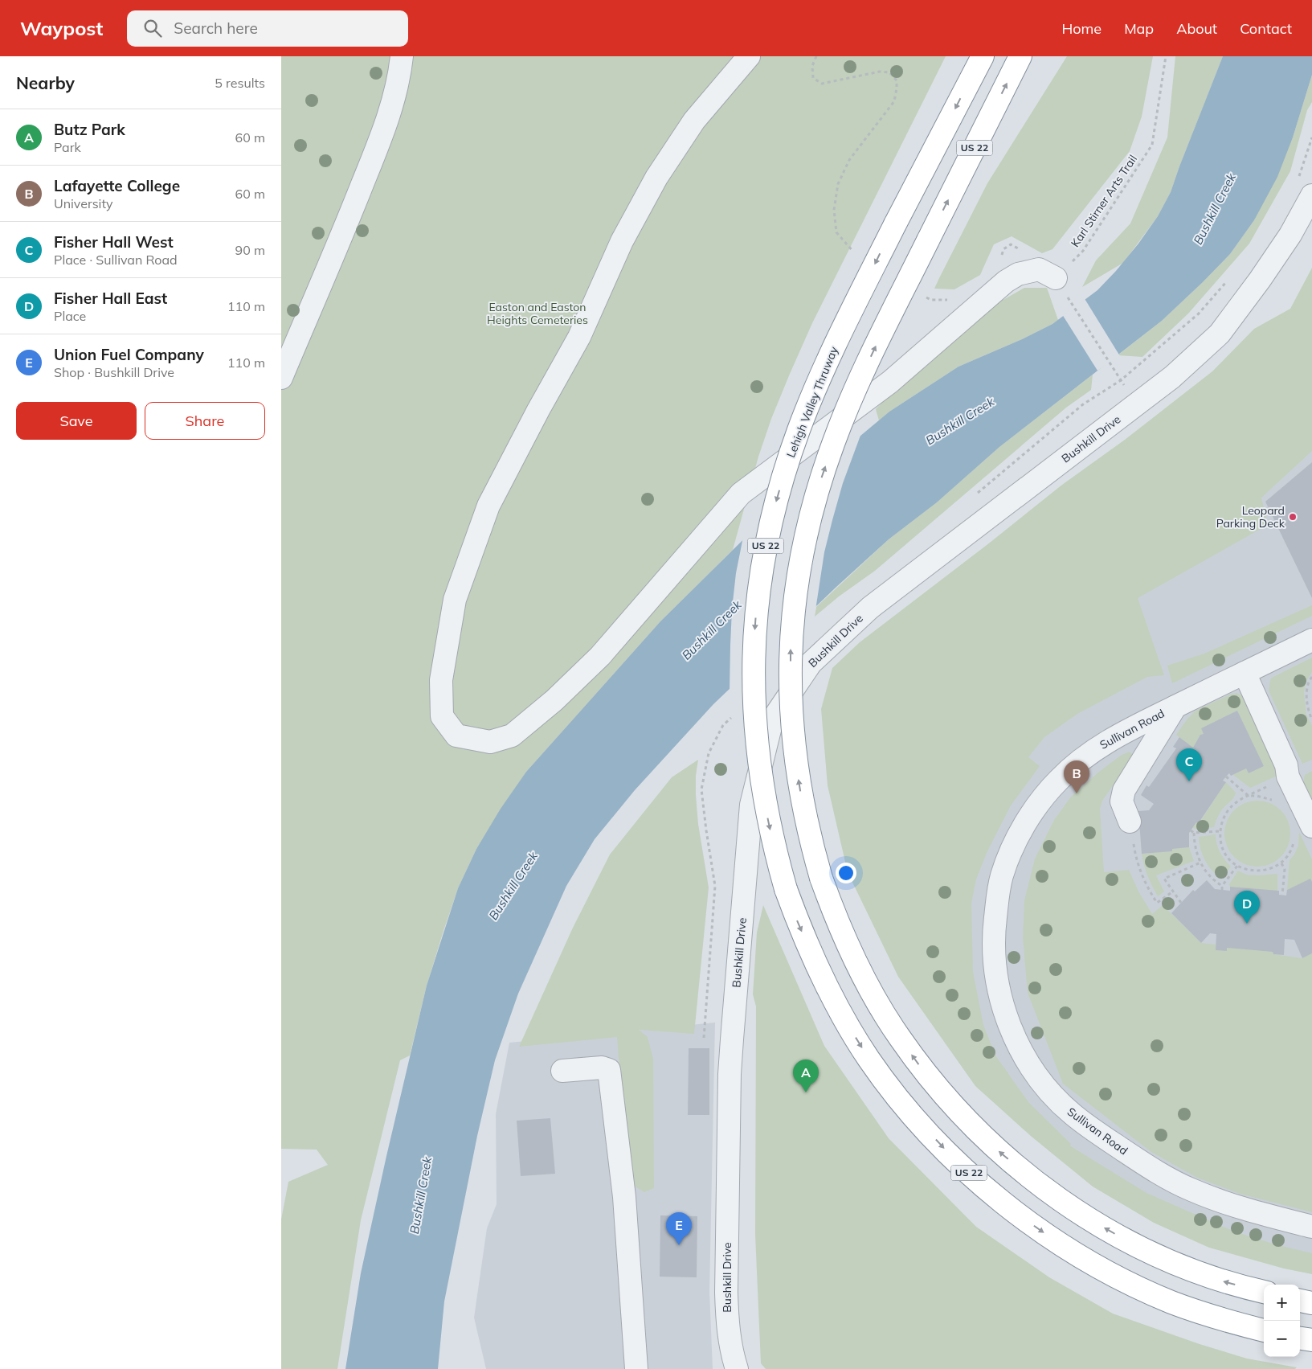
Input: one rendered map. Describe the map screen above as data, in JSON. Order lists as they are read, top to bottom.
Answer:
{
  "streets": {
    "highway": ["US 22", "Lehigh Valley Thruway"],
    "street": ["Bushkill Drive", "Sullivan Road"],
    "path": ["Karl Stirner Arts Trail"]
  },
  "one_way": ["Lehigh Valley Thruway"],
  "water": ["Bushkill Creek"],
  "parks": ["Easton and Easton Heights Cemeteries"],
  "places": ["Leopard Parking Deck"],
  "page": {
    "header": "Waypost",
    "search": "Search here",
    "nav": [
      "Home",
      "Map",
      "About",
      "Contact"
    ],
    "heading": ["Nearby", "5 results"],
    "list": [
      {
        "mark": "A",
        "name": "Butz Park",
        "note": "Park",
        "value": "60 m"
      },
      {
        "mark": "B",
        "name": "Lafayette College",
        "note": "University",
        "value": "60 m"
      },
      {
        "mark": "C",
        "name": "Fisher Hall West",
        "note": "Place · Sullivan Road",
        "value": "90 m"
      },
      {
        "mark": "D",
        "name": "Fisher Hall East",
        "note": "Place",
        "value": "110 m"
      },
      {
        "mark": "E",
        "name": "Union Fuel Company",
        "note": "Shop · Bushkill Drive",
        "value": "110 m"
      }
    ],
    "buttons": ["Save", "Share"],
    "pins": [
      "C",
      "B",
      "D",
      "A",
      "E"
    ],
    "map_buttons": ["+", "−"]
  }
}
